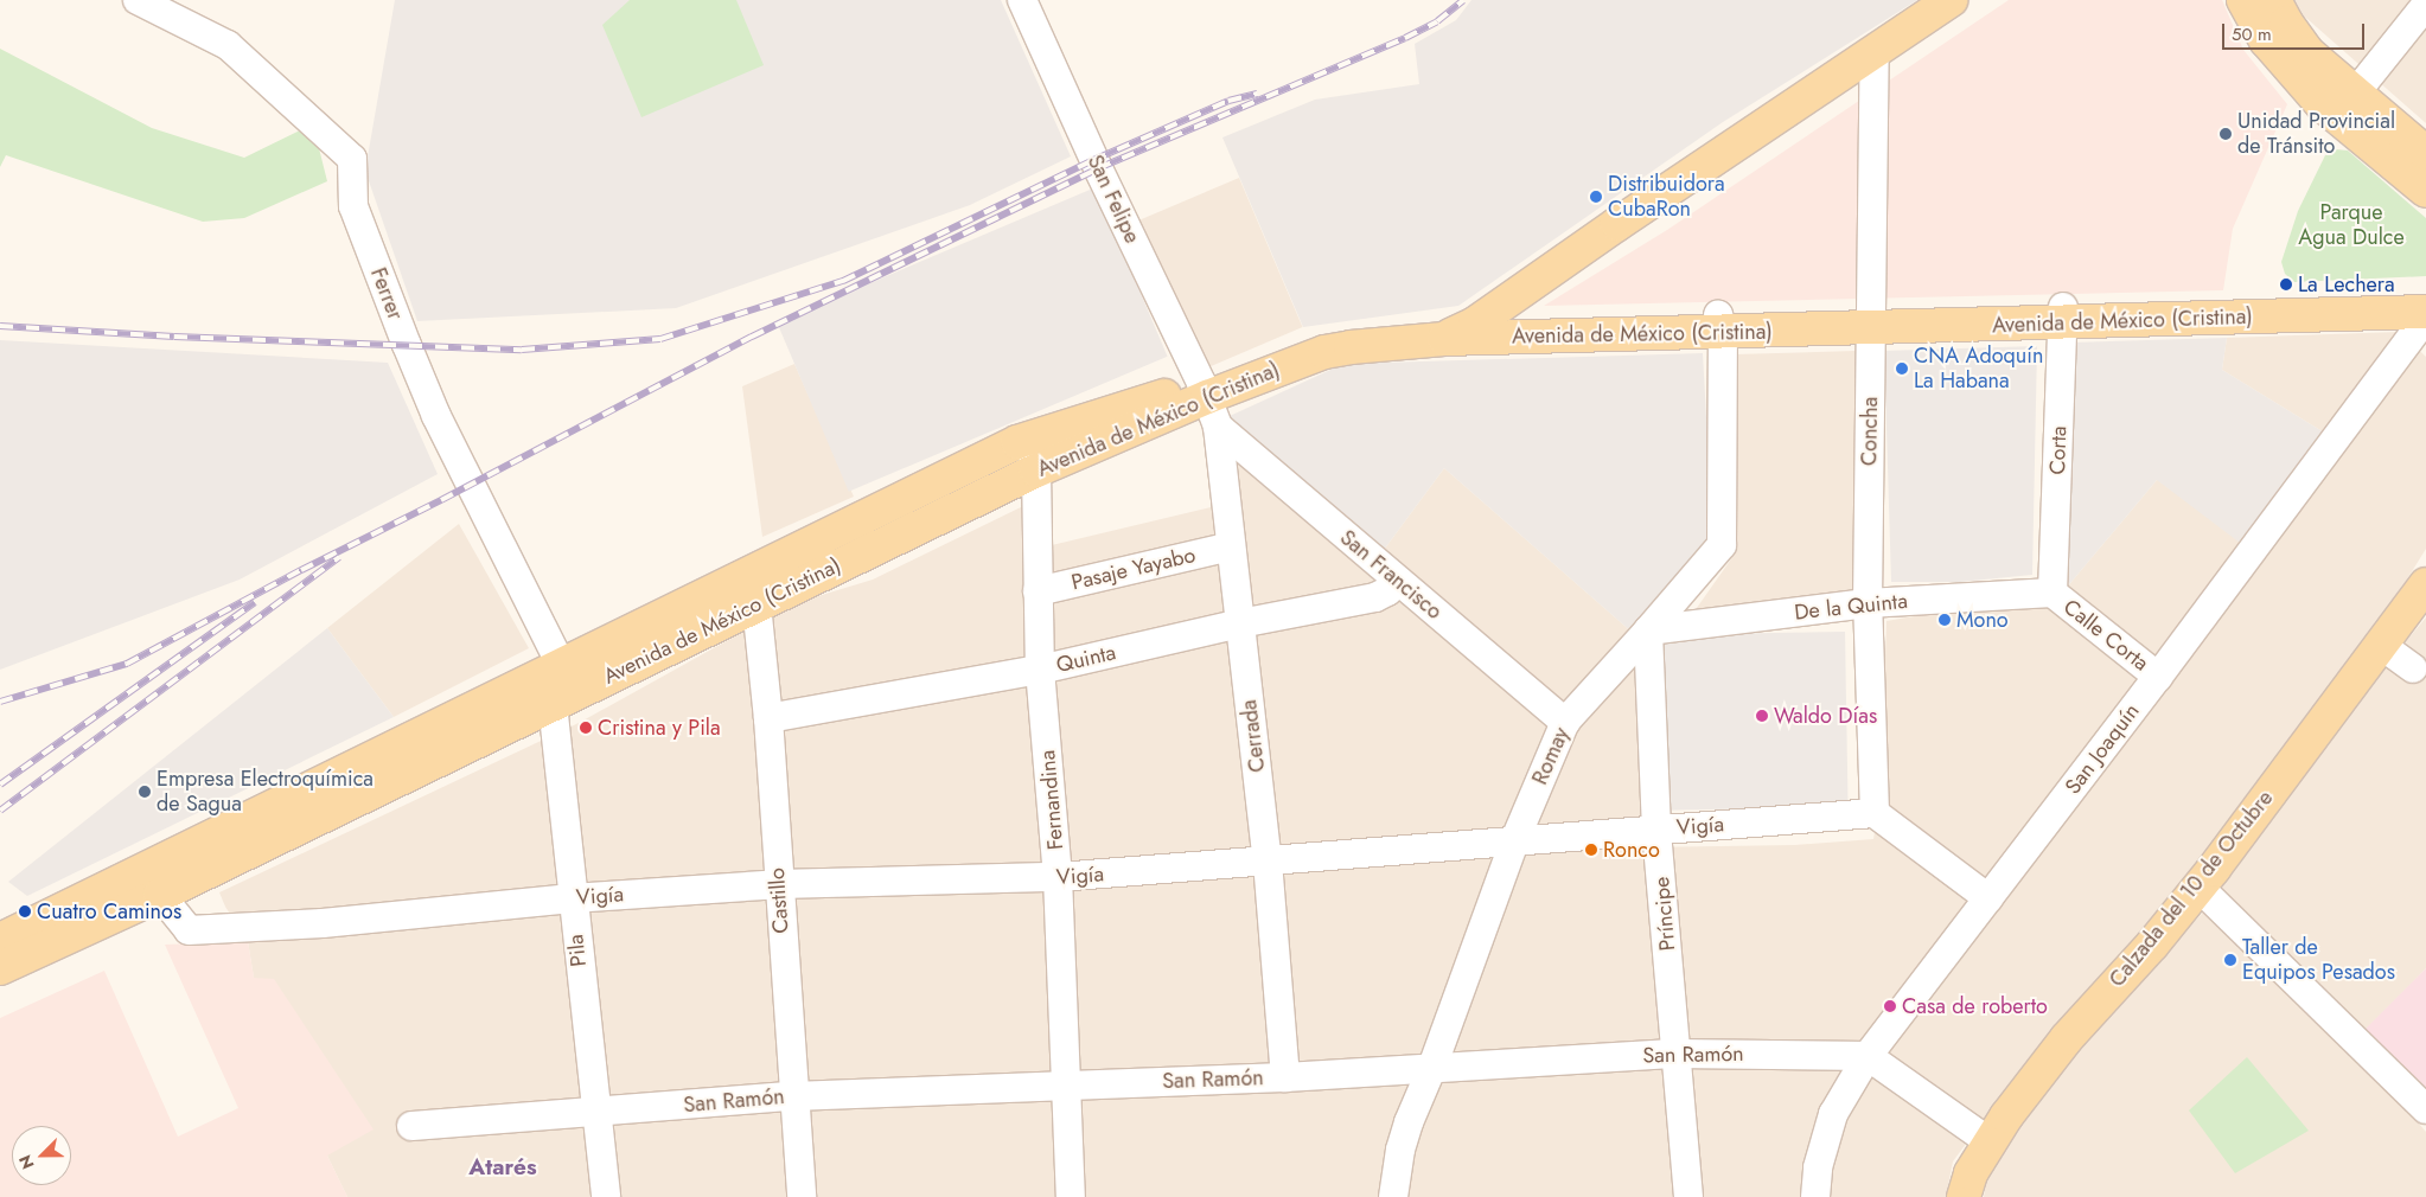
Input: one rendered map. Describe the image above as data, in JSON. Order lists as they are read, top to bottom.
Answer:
{
  "streets": {
    "main road": ["Avenida de México (Cristina)", "Calzada del 10 de Octubre"],
    "street": [
      "San Felipe",
      "Ferrer",
      "Concha",
      "Corta",
      "Pasaje Yayabo",
      "San Francisco",
      "De la Quinta",
      "Calle Corta",
      "Quinta",
      "Cerrada",
      "San Joaquín",
      "Romay",
      "Fernandina",
      "Vigía",
      "Castillo",
      "Príncipe",
      "Pila",
      "San Ramón"
    ]
  },
  "crossings": [
    ["San Felipe", "Avenida de México (Cristina)"],
    ["San Felipe", "San Francisco"],
    ["San Felipe", "Cerrada"],
    ["Ferrer", "Avenida de México (Cristina)"],
    ["Avenida de México (Cristina)", "Concha"],
    ["Avenida de México (Cristina)", "Corta"],
    ["Avenida de México (Cristina)", "San Francisco"],
    ["Avenida de México (Cristina)", "Cerrada"],
    ["Avenida de México (Cristina)", "Romay"],
    ["Avenida de México (Cristina)", "Fernandina"],
    ["Avenida de México (Cristina)", "Vigía"],
    ["Avenida de México (Cristina)", "Castillo"],
    ["Avenida de México (Cristina)", "Pila"],
    ["Concha", "De la Quinta"],
    ["Concha", "Vigía"],
    ["Corta", "De la Quinta"],
    ["Corta", "Calle Corta"],
    ["Pasaje Yayabo", "Cerrada"],
    ["Pasaje Yayabo", "Fernandina"],
    ["San Francisco", "Quinta"],
    ["San Francisco", "Cerrada"],
    ["San Francisco", "Romay"],
    ["De la Quinta", "Calle Corta"],
    ["De la Quinta", "Romay"],
    ["De la Quinta", "Príncipe"],
    ["Calle Corta", "San Joaquín"],
    ["Quinta", "Cerrada"],
    ["Quinta", "Fernandina"],
    ["Quinta", "Castillo"],
    ["Cerrada", "Vigía"],
    ["Cerrada", "San Ramón"],
    ["San Joaquín", "San Ramón"],
    ["Romay", "Vigía"],
    ["Romay", "Príncipe"],
    ["Romay", "San Ramón"],
    ["Fernandina", "Vigía"],
    ["Fernandina", "San Ramón"],
    ["Vigía", "Castillo"],
    ["Vigía", "Príncipe"],
    ["Vigía", "Pila"],
    ["Castillo", "San Ramón"],
    ["Príncipe", "San Ramón"],
    ["Pila", "San Ramón"]
  ],
  "districts": ["Atarés"],
  "parks": ["Parque Agua Dulce"],
  "places": [
    "Unidad Provincial de Tránsito",
    "Distribuidora CubaRon",
    "La Lechera",
    "CNA Adoquín La Habana",
    "Mono",
    "Waldo Días",
    "Cristina y Pila",
    "Empresa Electroquímica de Sagua",
    "Ronco",
    "Cuatro Caminos",
    "Taller de Equipos Pesados",
    "Casa de roberto"
  ],
  "scale_bar": "50 m",
  "north": "bottom left"
}
